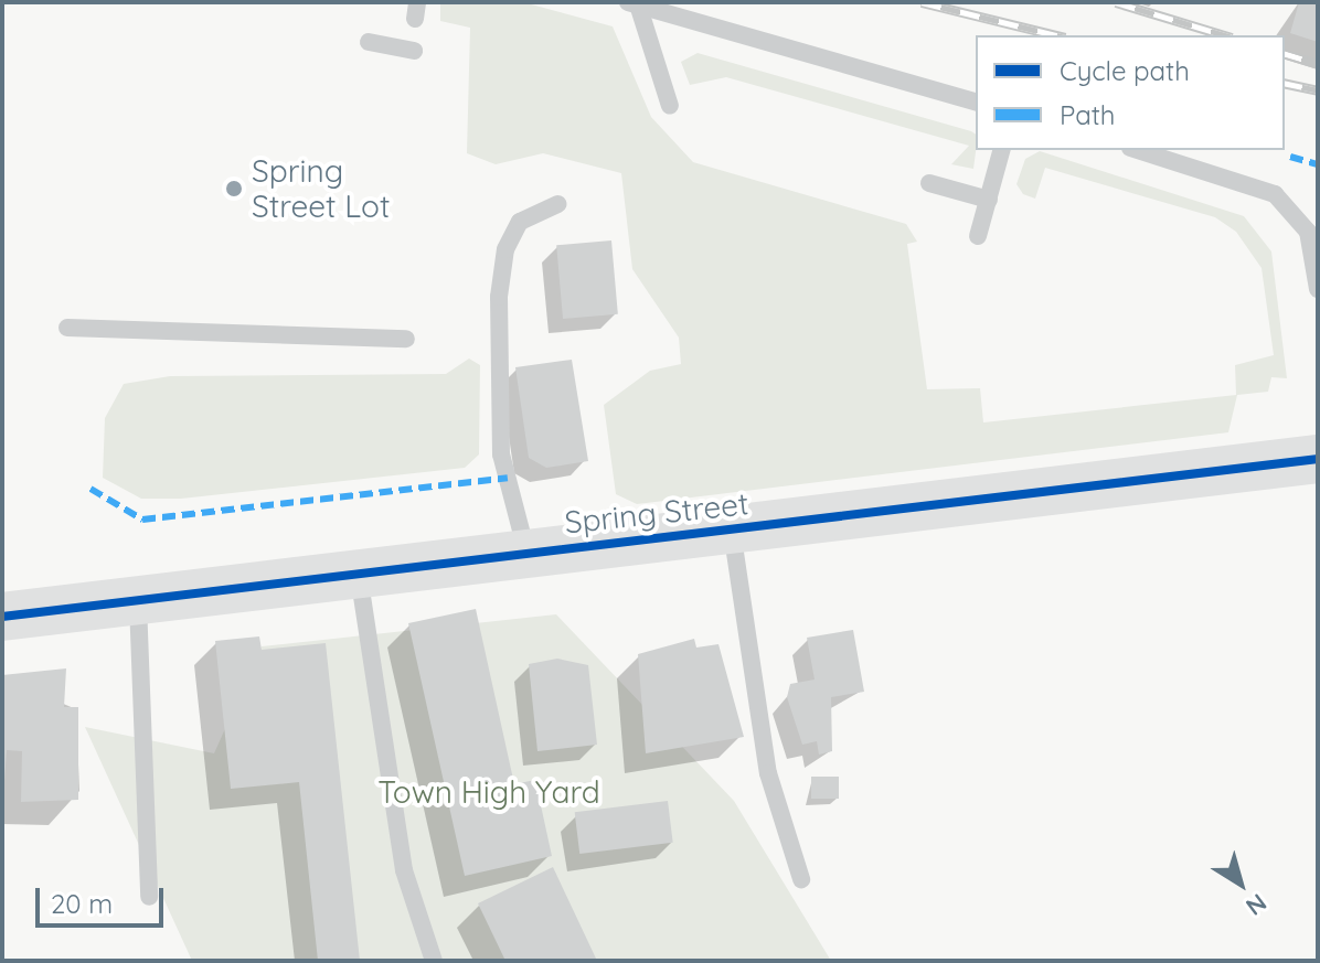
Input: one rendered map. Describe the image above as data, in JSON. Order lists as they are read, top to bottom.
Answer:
{
  "streets": {
    "street": ["Spring Street"]
  },
  "parks": ["Town High Yard"],
  "places": ["Spring Street Lot"],
  "legend": ["Cycle path", "Path"],
  "scale_bar": "20 m",
  "north": "bottom right"
}
